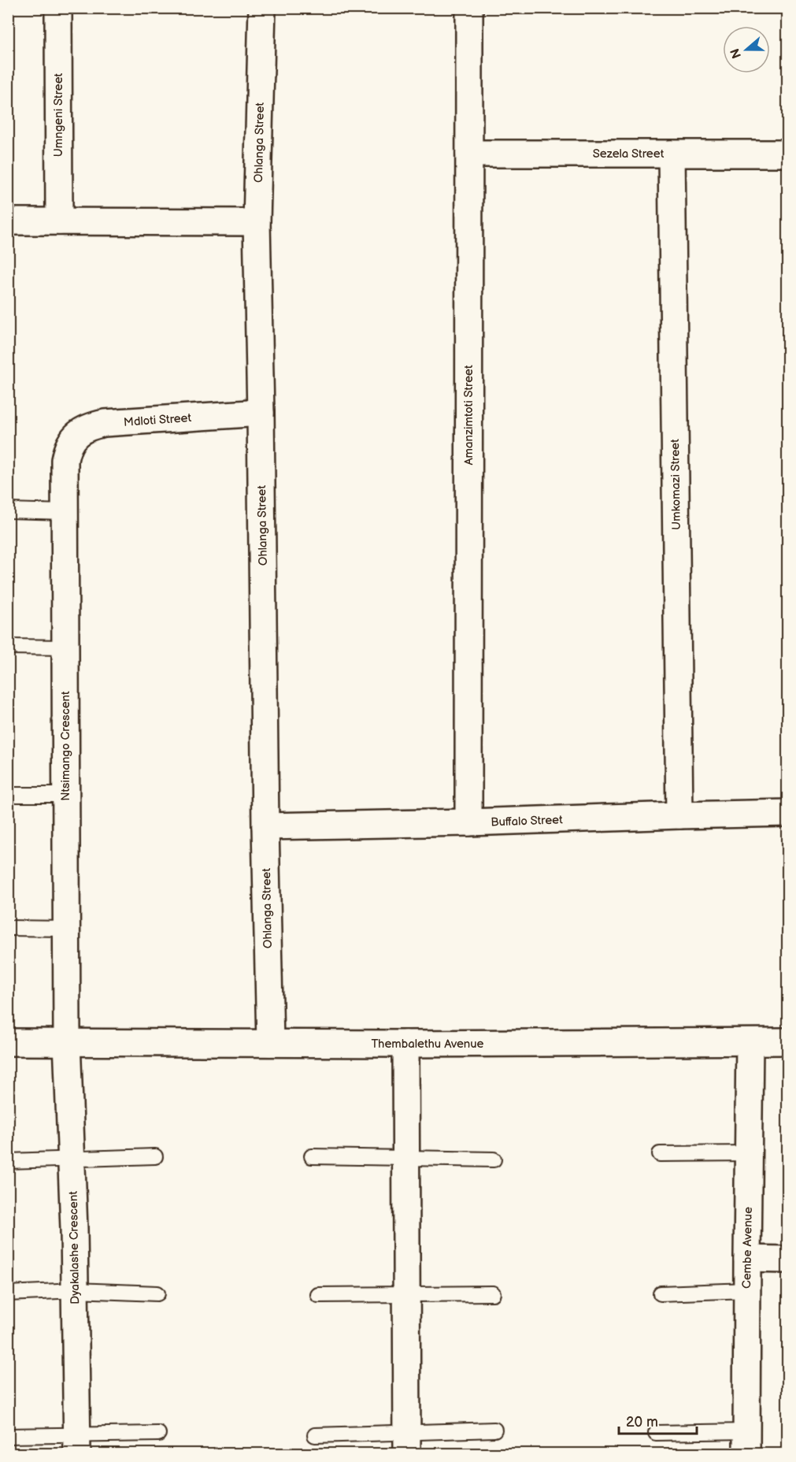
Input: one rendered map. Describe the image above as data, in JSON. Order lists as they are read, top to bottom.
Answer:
{
  "streets": {
    "street": [
      "Umngeni Street",
      "Ohlanga Street",
      "Sezela Street",
      "Amanzimtoti Street",
      "Mdloti Street",
      "Umkomazi Street",
      "Ntsimango Crescent",
      "Buffalo Street",
      "Thembalethu Avenue",
      "Dyakalashe Crescent",
      "Cembe Avenue"
    ]
  },
  "crossings": [
    ["Ohlanga Street", "Mdloti Street"],
    ["Ohlanga Street", "Buffalo Street"],
    ["Ohlanga Street", "Thembalethu Avenue"],
    ["Sezela Street", "Amanzimtoti Street"],
    ["Sezela Street", "Umkomazi Street"],
    ["Amanzimtoti Street", "Buffalo Street"],
    ["Mdloti Street", "Ntsimango Crescent"],
    ["Umkomazi Street", "Buffalo Street"],
    ["Ntsimango Crescent", "Thembalethu Avenue"],
    ["Ntsimango Crescent", "Dyakalashe Crescent"],
    ["Thembalethu Avenue", "Dyakalashe Crescent"],
    ["Thembalethu Avenue", "Cembe Avenue"]
  ],
  "scale_bar": "20 m",
  "north": "left"
}
